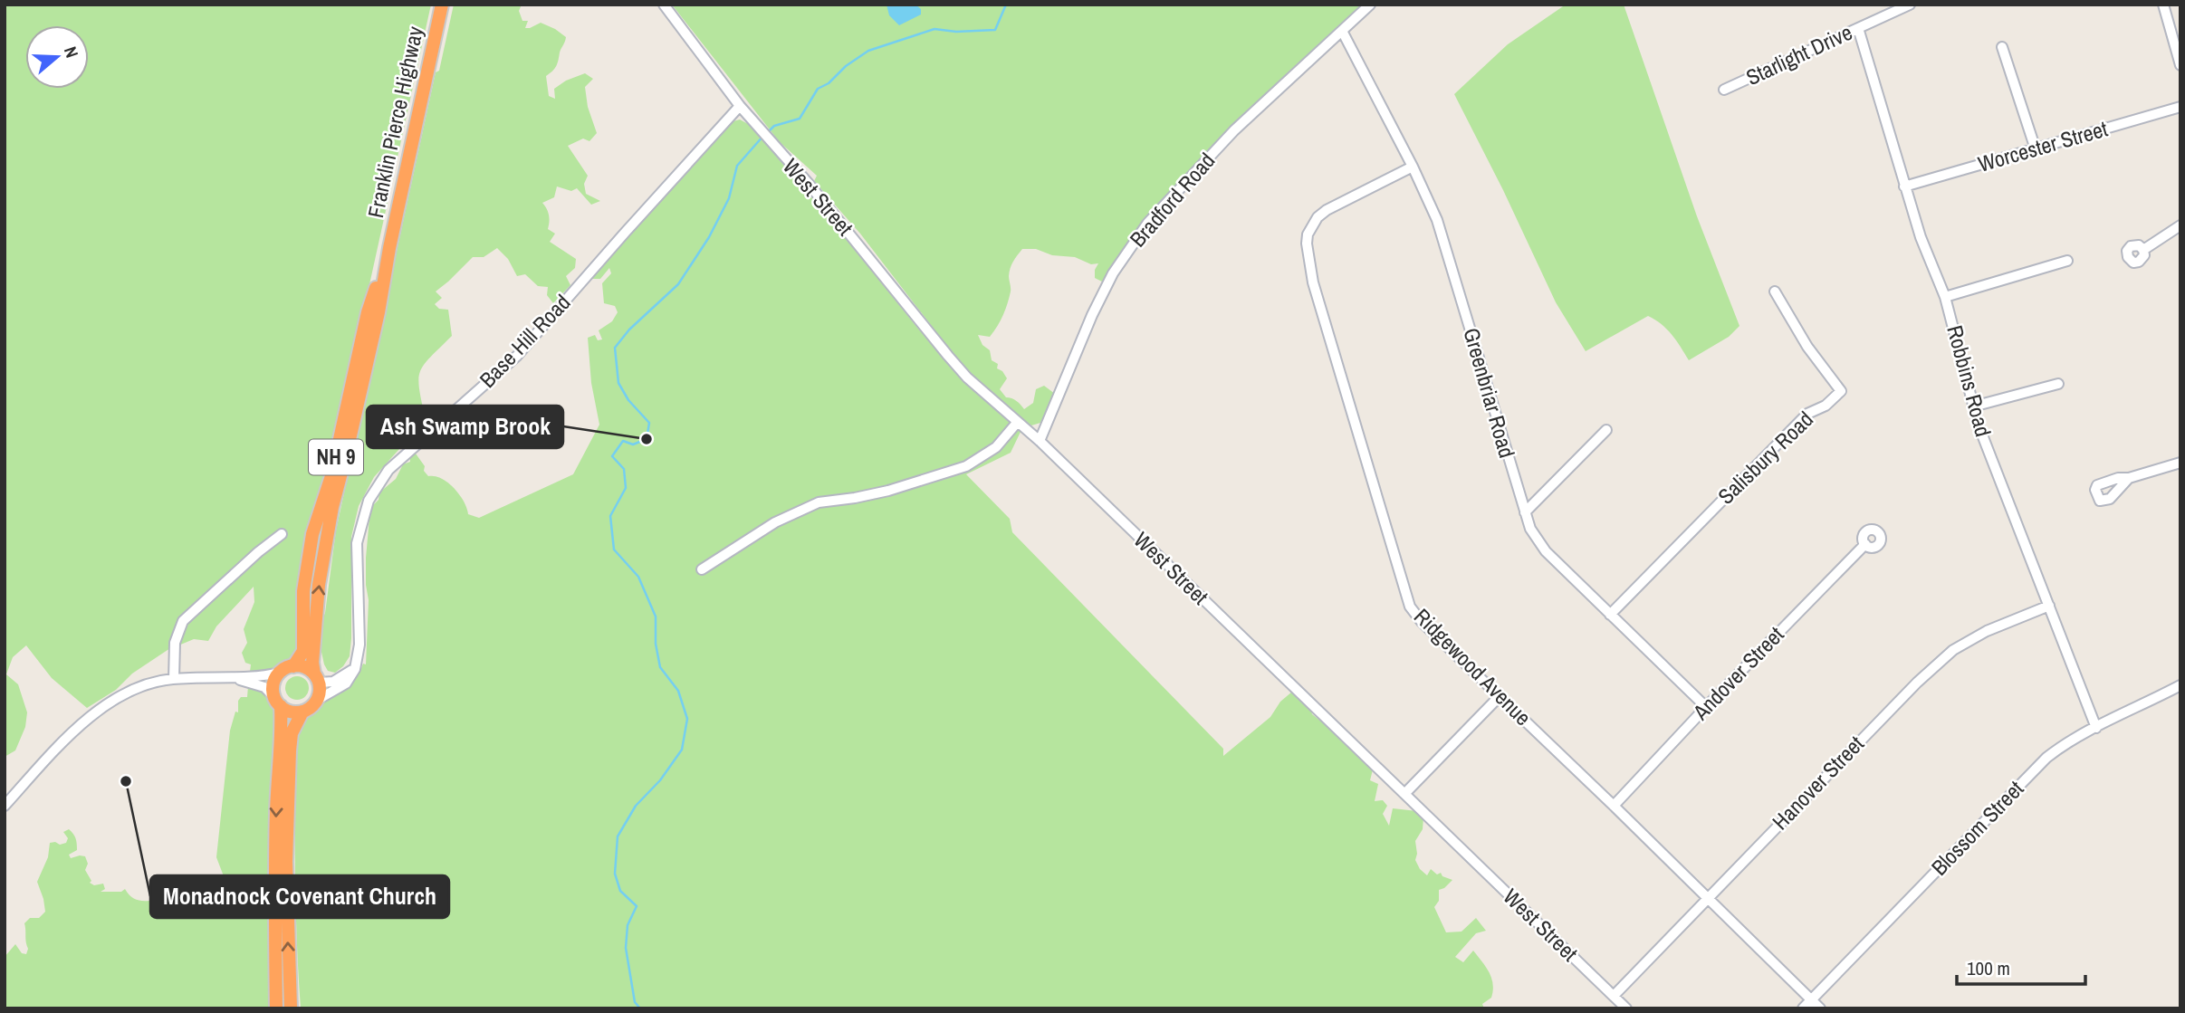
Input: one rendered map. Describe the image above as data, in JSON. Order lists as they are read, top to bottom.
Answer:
{
  "streets": {
    "highway": ["Franklin Pierce Highway", "NH 9"],
    "street": [
      "Starlight Drive",
      "Worcester Street",
      "West Street",
      "Bradford Road",
      "Base Hill Road",
      "Robbins Road",
      "Greenbriar Road",
      "Salisbury Road",
      "Ridgewood Avenue",
      "Andover Street",
      "Hanover Street",
      "Blossom Street"
    ]
  },
  "crossings": [
    ["Starlight Drive", "Robbins Road"],
    ["Franklin Pierce Highway", "NH 9"],
    ["Worcester Street", "Robbins Road"],
    ["West Street", "Bradford Road"],
    ["West Street", "Base Hill Road"],
    ["West Street", "Hanover Street"],
    ["Bradford Road", "Greenbriar Road"],
    ["Robbins Road", "Hanover Street"],
    ["Robbins Road", "Blossom Street"],
    ["Greenbriar Road", "Salisbury Road"],
    ["Greenbriar Road", "Ridgewood Avenue"],
    ["Greenbriar Road", "Andover Street"],
    ["Ridgewood Avenue", "Andover Street"],
    ["Ridgewood Avenue", "Hanover Street"],
    ["Ridgewood Avenue", "Blossom Street"]
  ],
  "places": ["Ash Swamp Brook", "Monadnock Covenant Church"],
  "scale_bar": "100 m",
  "north": "right"
}
